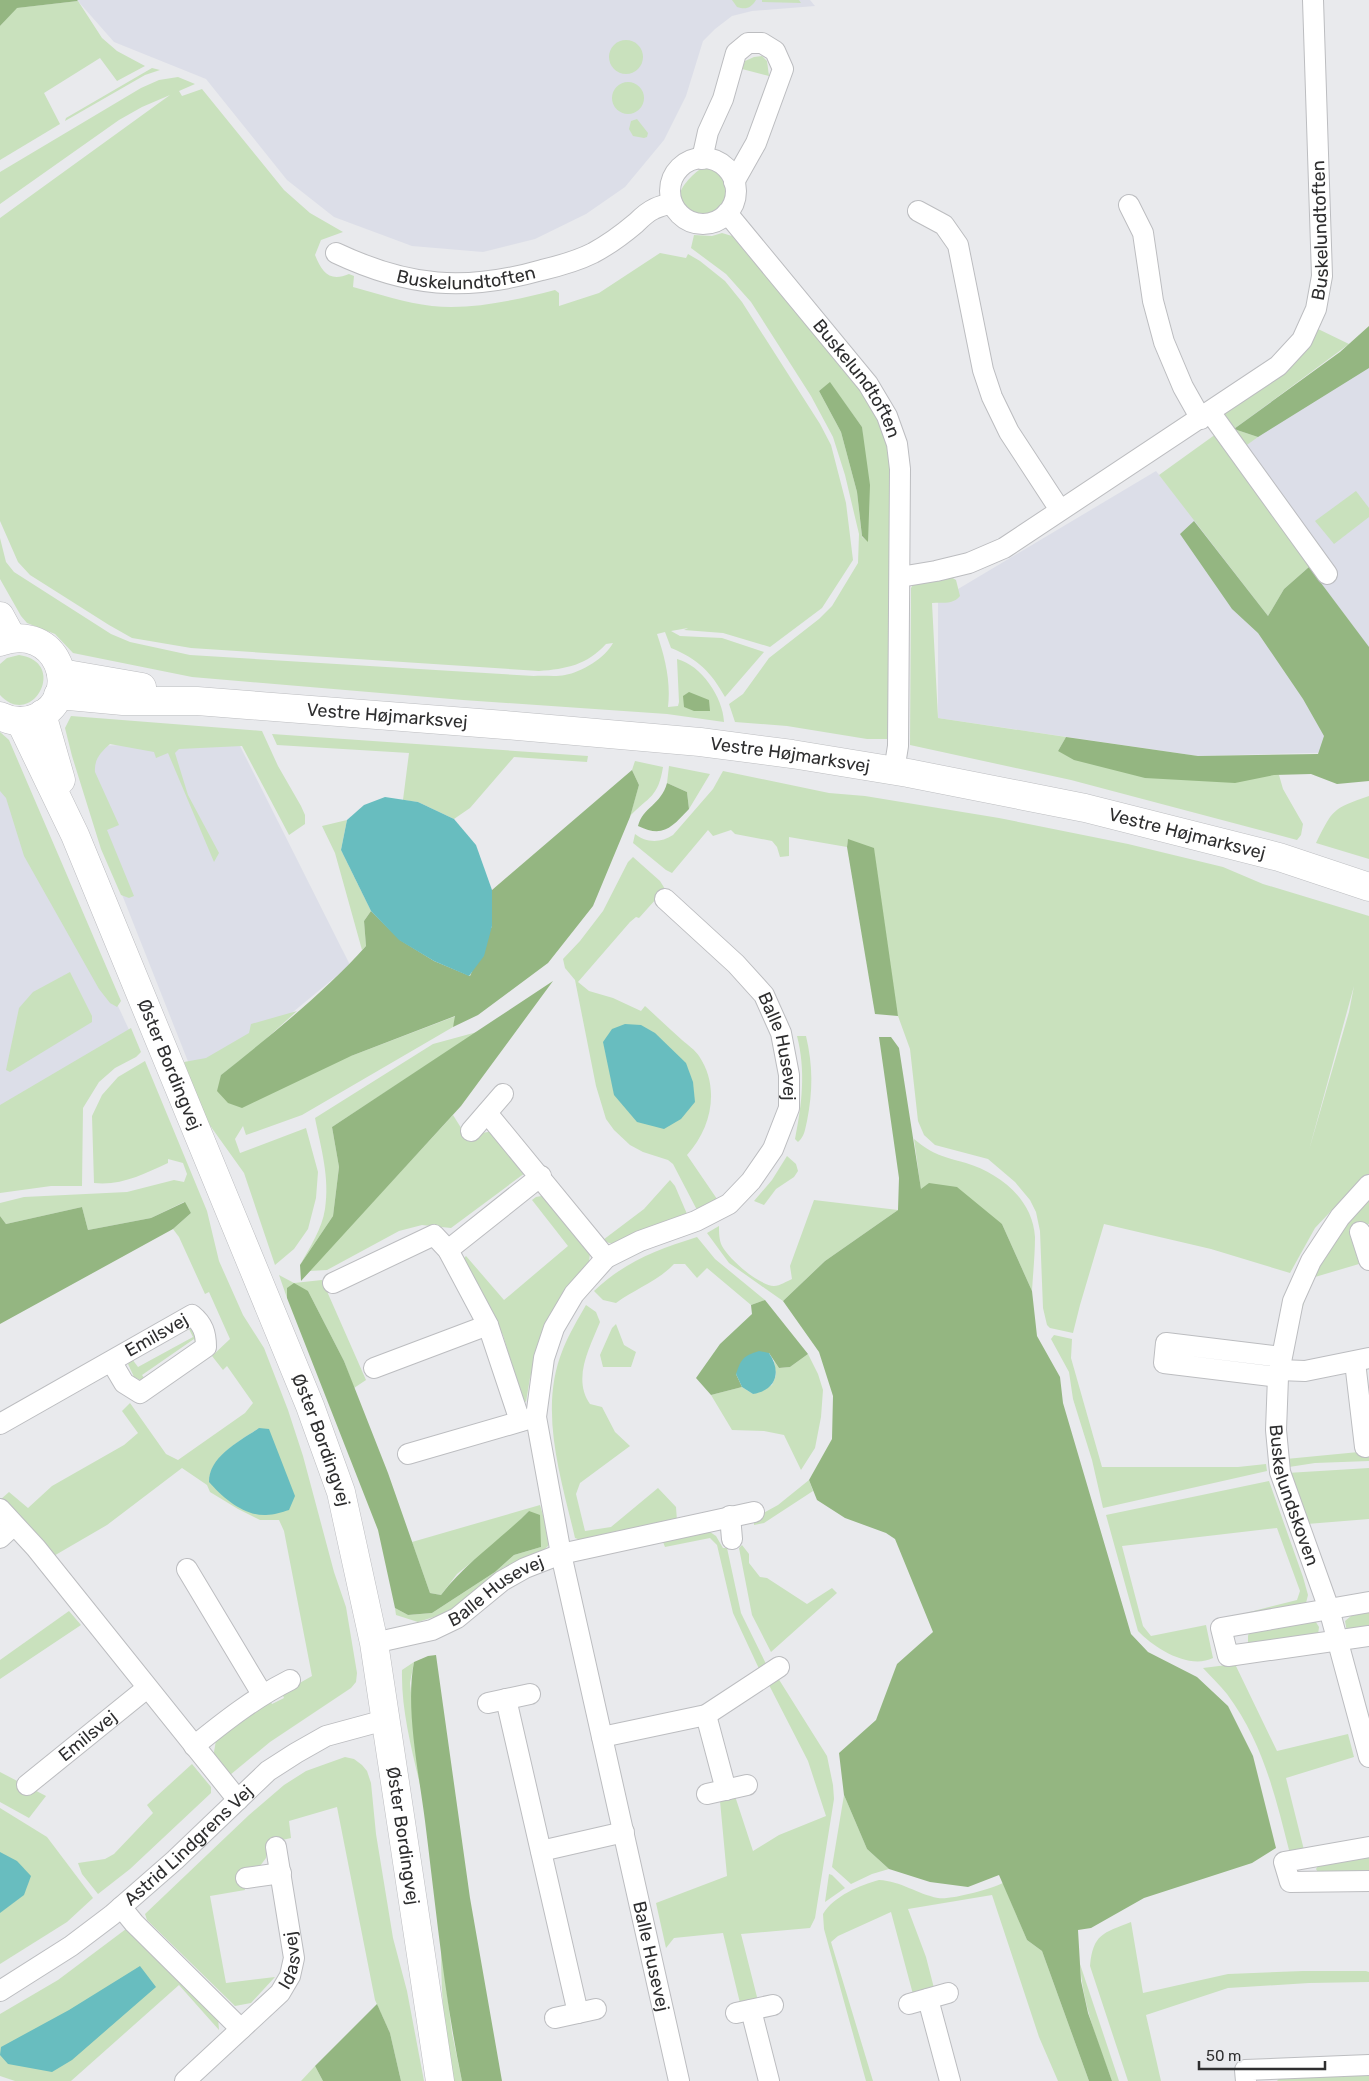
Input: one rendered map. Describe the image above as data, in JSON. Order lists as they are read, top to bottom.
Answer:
{
  "streets": {
    "street": [
      "Buskelundtoften",
      "Vestre Højmarksvej",
      "Balle Husevej",
      "Øster Bordingvej",
      "Emilsvej",
      "Buskelundskoven",
      "Astrid Lindgrens Vej",
      "Idasvej"
    ]
  },
  "crossings": [
    ["Buskelundtoften", "Vestre Højmarksvej"],
    ["Vestre Højmarksvej", "Øster Bordingvej"],
    ["Balle Husevej", "Øster Bordingvej"],
    ["Øster Bordingvej", "Astrid Lindgrens Vej"]
  ],
  "scale_bar": "50 m"
}
